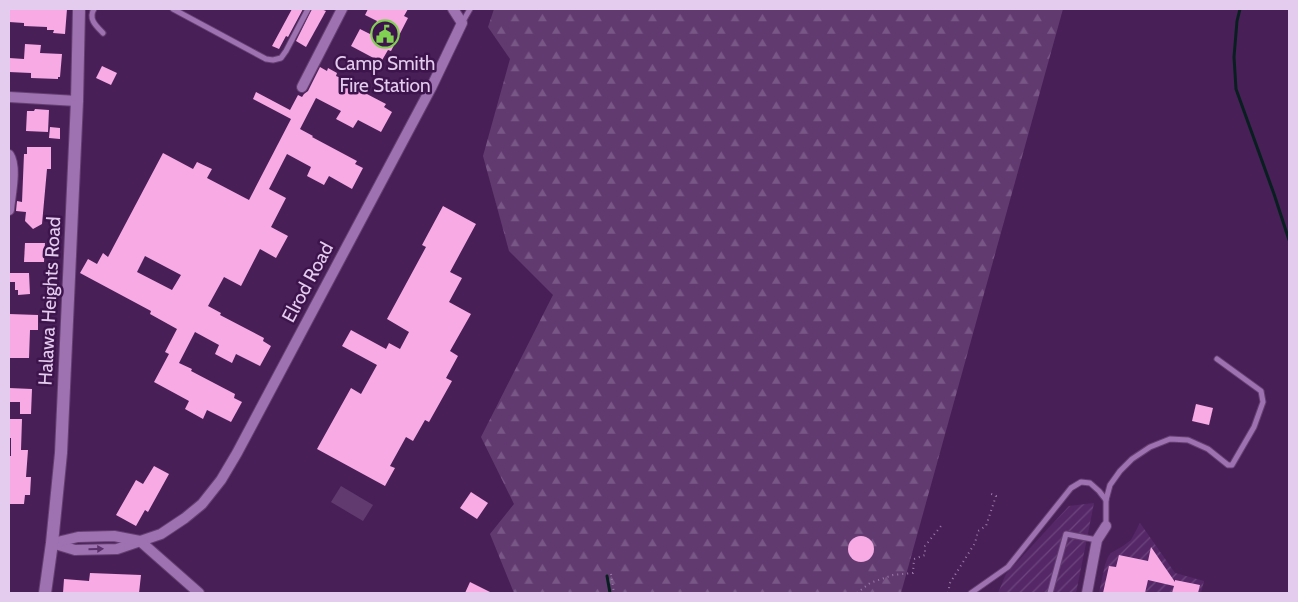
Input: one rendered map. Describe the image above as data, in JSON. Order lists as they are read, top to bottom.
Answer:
{
  "streets": {
    "street": ["Elrod Road", "Halawa Heights Road"]
  },
  "places": {
    "public building": ["Camp Smith Fire Station"]
  }
}
